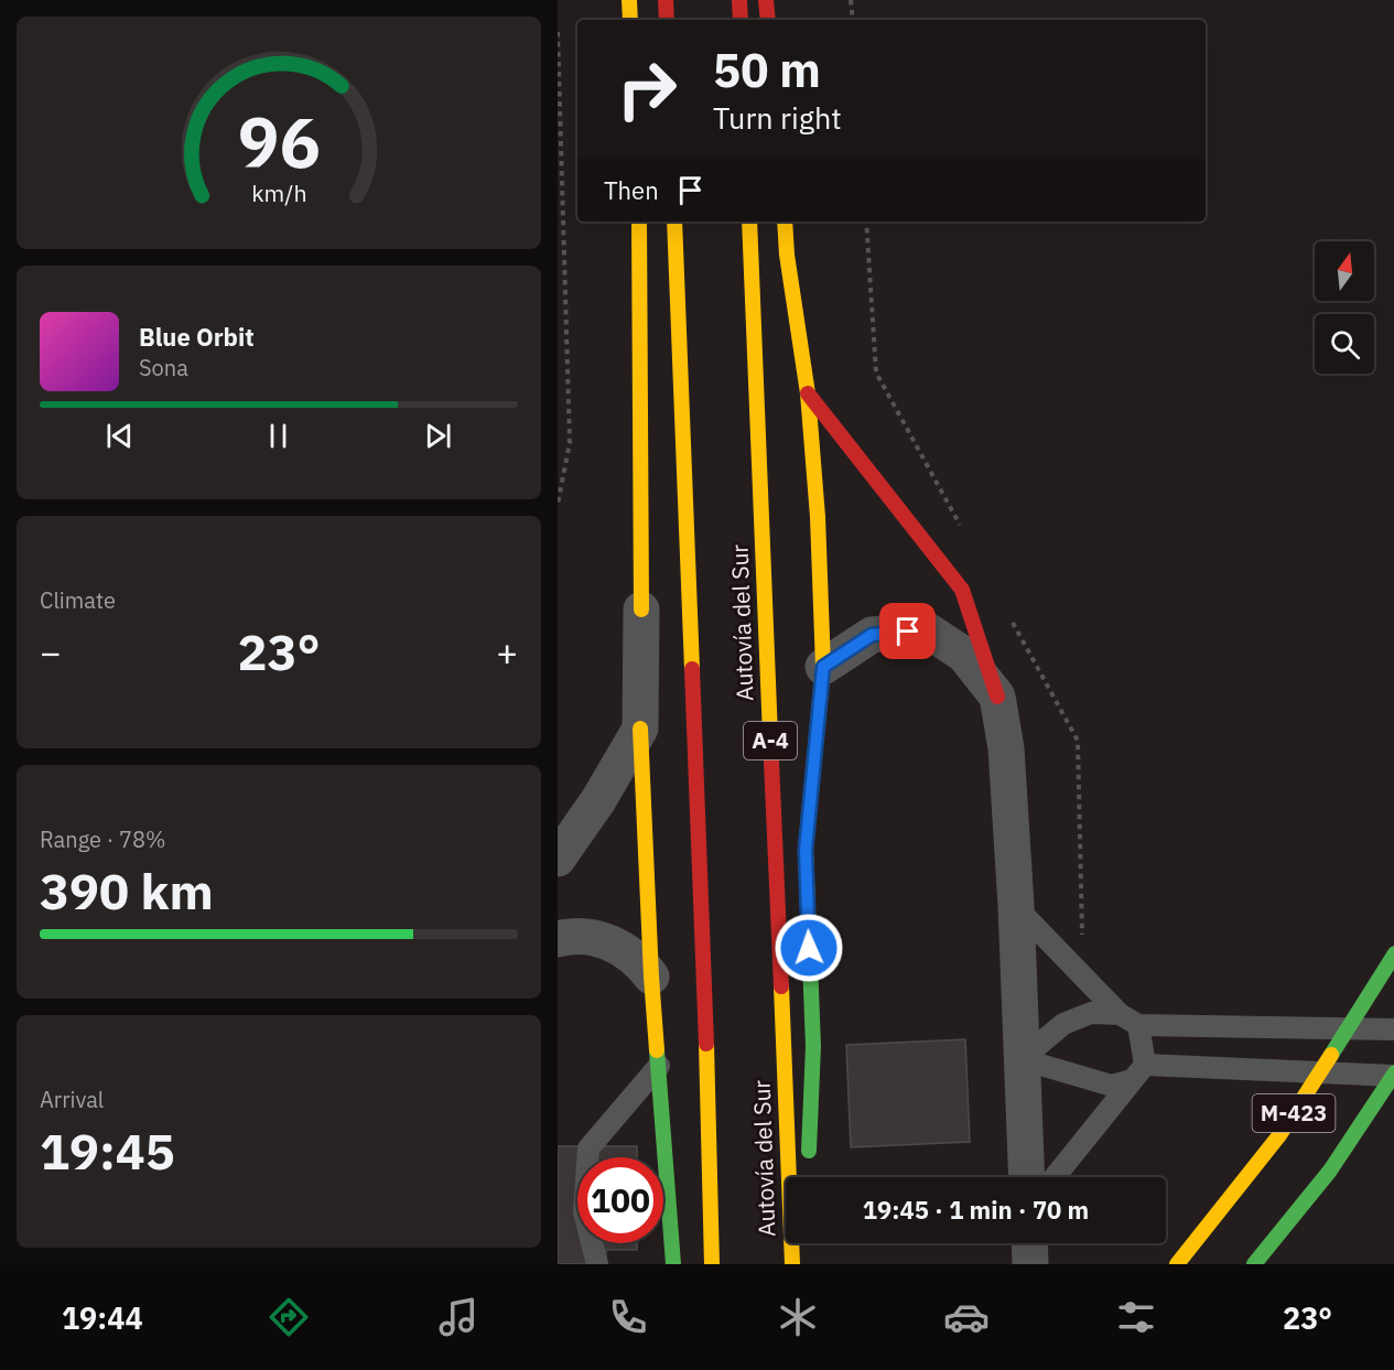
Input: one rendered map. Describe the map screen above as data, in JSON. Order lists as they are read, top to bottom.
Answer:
{
  "streets": {
    "main road": ["Autovía del Sur", "A-4", "M-423"]
  },
  "north": "top",
  "page": {
    "turn": ["50 m", "Turn right"],
    "then": "Then",
    "song": ["Blue Orbit", "Sona"],
    "tile": [
      "Climate",
      ["Range · 78%", "390 km"],
      ["Arrival", "19:45"]
    ],
    "heat": ["−", "23°", "+"],
    "limit": "100",
    "trip": "19:45 · 1 min · 70 m",
    "tabs": ["19:44", "23°"],
    "gauge": ["96", "km/h"]
  }
}
